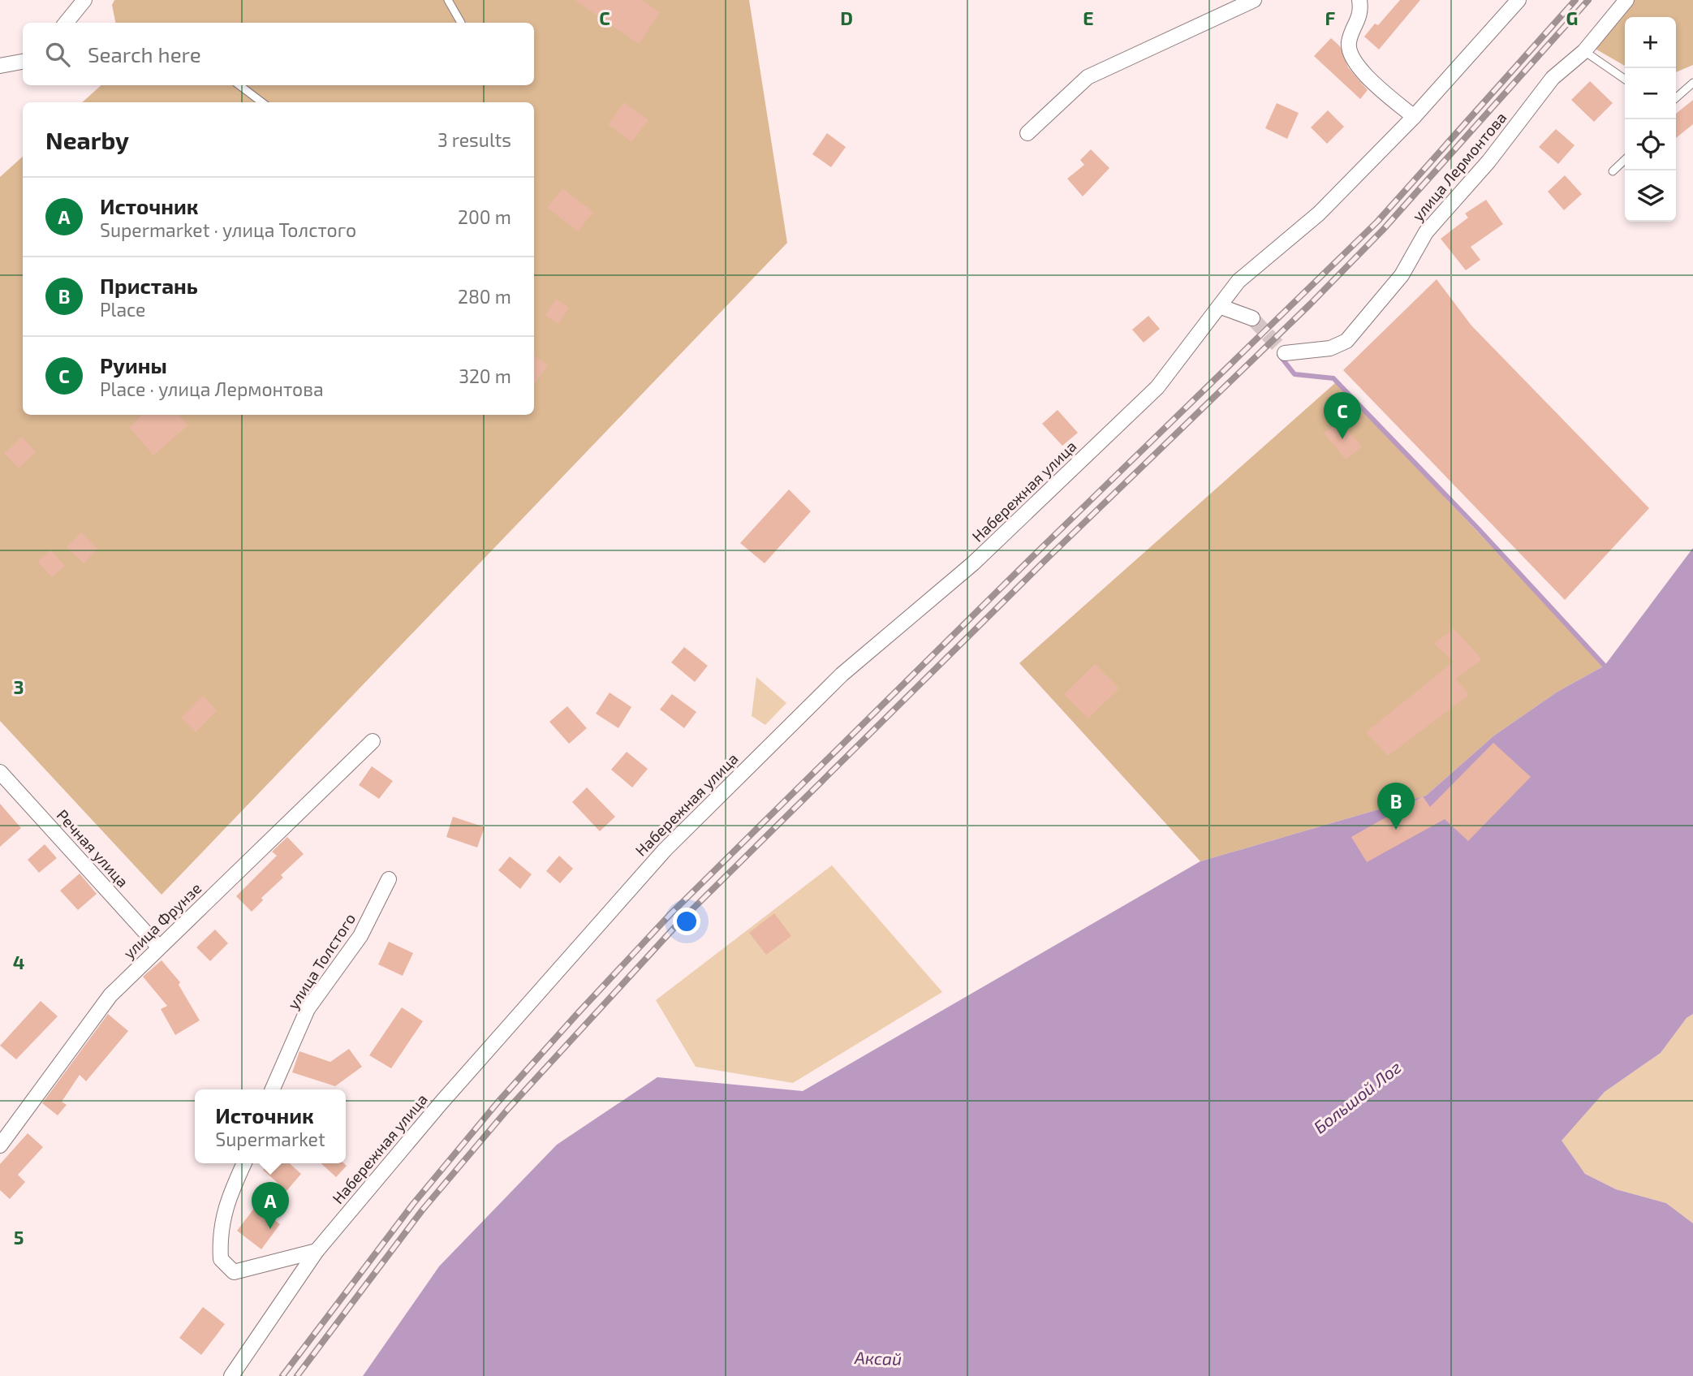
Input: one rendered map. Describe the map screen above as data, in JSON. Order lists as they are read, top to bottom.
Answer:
{
  "streets": {
    "street": [
      "улица Лермонтова",
      "Набережная улица",
      "Речная улица",
      "улица Фрунзе",
      "улица Толстого"
    ]
  },
  "crossings": [
    ["Речная улица", "улица Фрунзе"]
  ],
  "water": ["Большой Лог", "Аксай"],
  "page": {
    "map_buttons": ["+", "−"],
    "search": "Search here",
    "heading": ["Nearby", "3 results"],
    "list": [
      {
        "mark": "A",
        "name": "Источник",
        "note": "Supermarket · улица Толстого",
        "value": "200 m"
      },
      {
        "mark": "B",
        "name": "Пристань",
        "note": "Place",
        "value": "280 m"
      },
      {
        "mark": "C",
        "name": "Руины",
        "note": "Place · улица Лермонтова",
        "value": "320 m"
      }
    ],
    "pins": ["C", "B", "A"],
    "popup": ["Источник", "Supermarket"]
  },
  "grid": {
    "columns": [
      "C",
      "D",
      "E",
      "F",
      "G"
    ],
    "rows": ["3", "4", "5"]
  }
}
